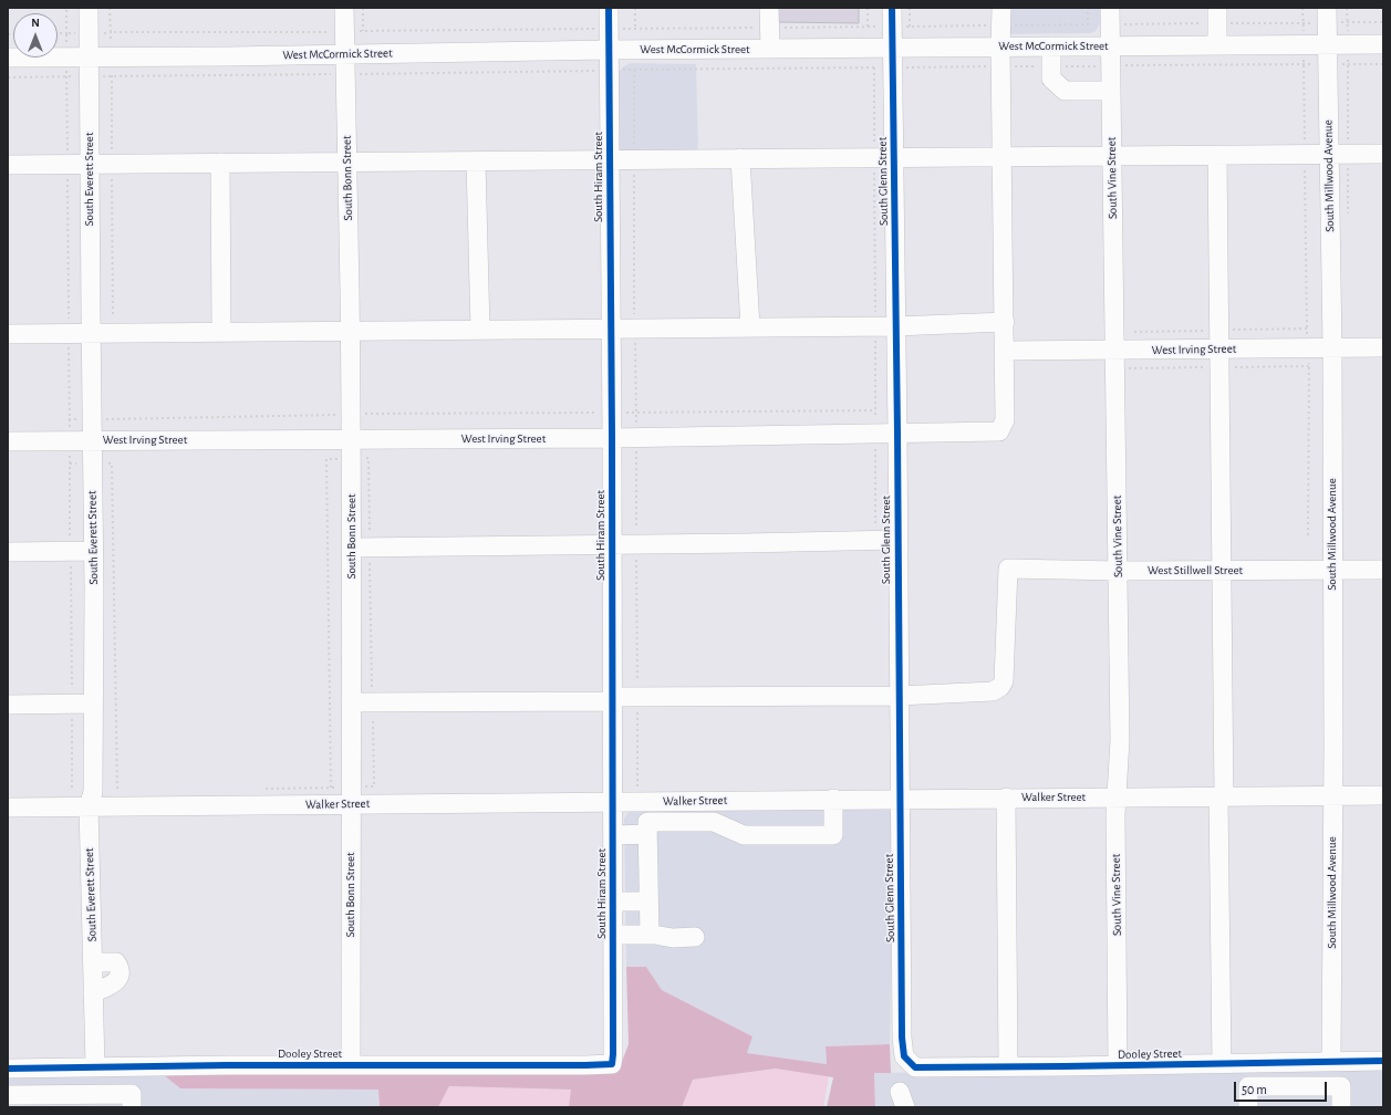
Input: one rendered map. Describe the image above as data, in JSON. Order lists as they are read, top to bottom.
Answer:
{
  "streets": {
    "street": [
      "West McCormick Street",
      "South Millwood Avenue",
      "South Hiram Street",
      "South Bonn Street",
      "South Vine Street",
      "South Everett Street",
      "South Glenn Street",
      "West Irving Street",
      "West Stillwell Street",
      "Walker Street",
      "Dooley Street"
    ]
  },
  "crossings": [
    ["West McCormick Street", "South Millwood Avenue"],
    ["West McCormick Street", "South Hiram Street"],
    ["West McCormick Street", "South Bonn Street"],
    ["West McCormick Street", "South Vine Street"],
    ["West McCormick Street", "South Everett Street"],
    ["West McCormick Street", "South Glenn Street"],
    ["South Millwood Avenue", "West Irving Street"],
    ["South Millwood Avenue", "West Stillwell Street"],
    ["South Millwood Avenue", "Walker Street"],
    ["South Millwood Avenue", "Dooley Street"],
    ["South Hiram Street", "West Irving Street"],
    ["South Hiram Street", "Walker Street"],
    ["South Hiram Street", "Dooley Street"],
    ["South Bonn Street", "West Irving Street"],
    ["South Bonn Street", "Walker Street"],
    ["South Bonn Street", "Dooley Street"],
    ["South Vine Street", "West Irving Street"],
    ["South Vine Street", "West Stillwell Street"],
    ["South Vine Street", "Walker Street"],
    ["South Vine Street", "Dooley Street"],
    ["South Everett Street", "West Irving Street"],
    ["South Everett Street", "Walker Street"],
    ["South Everett Street", "Dooley Street"],
    ["South Glenn Street", "West Irving Street"],
    ["South Glenn Street", "West Stillwell Street"],
    ["South Glenn Street", "Walker Street"],
    ["South Glenn Street", "Dooley Street"]
  ],
  "scale_bar": "50 m",
  "north": "top"
}
